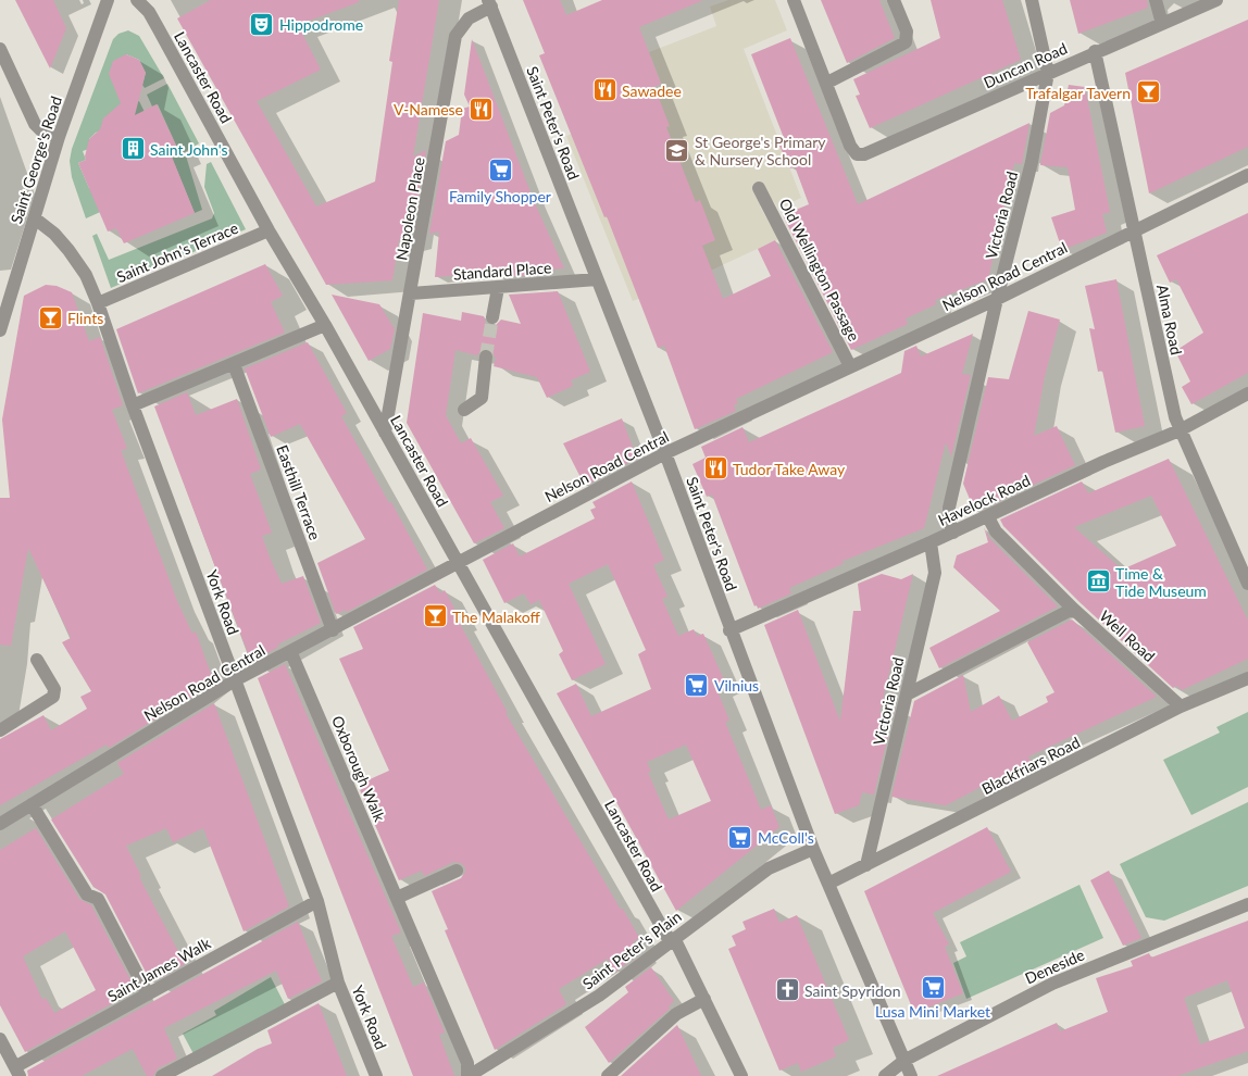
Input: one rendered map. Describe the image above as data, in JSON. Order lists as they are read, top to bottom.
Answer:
{
  "streets": {
    "street": [
      "Duncan Road",
      "Lancaster Road",
      "Saint Peter's Road",
      "Saint George's Road",
      "Napoleon Place",
      "Victoria Road",
      "Saint John's Terrace",
      "Old Wellington Passage",
      "Standard Place",
      "Nelson Road Central",
      "Alma Road",
      "Easthill Terrace",
      "Havelock Road",
      "York Road",
      "Well Road",
      "Blackfriars Road",
      "Oxborough Walk",
      "Saint Peter's Plain",
      "Deneside",
      "Saint James Walk"
    ]
  },
  "crossings": [
    ["Duncan Road", "Victoria Road"],
    ["Duncan Road", "Alma Road"],
    ["Lancaster Road", "Napoleon Place"],
    ["Lancaster Road", "Saint John's Terrace"],
    ["Lancaster Road", "Nelson Road Central"],
    ["Lancaster Road", "Saint Peter's Plain"],
    ["Saint Peter's Road", "Napoleon Place"],
    ["Saint Peter's Road", "Standard Place"],
    ["Saint Peter's Road", "Nelson Road Central"],
    ["Saint Peter's Road", "Havelock Road"],
    ["Saint Peter's Road", "Blackfriars Road"],
    ["Saint Peter's Road", "Saint Peter's Plain"],
    ["Saint Peter's Road", "Deneside"],
    ["Saint George's Road", "York Road"],
    ["Napoleon Place", "Standard Place"],
    ["Victoria Road", "Nelson Road Central"],
    ["Victoria Road", "Havelock Road"],
    ["Victoria Road", "Blackfriars Road"],
    ["Saint John's Terrace", "York Road"],
    ["Old Wellington Passage", "Nelson Road Central"],
    ["Nelson Road Central", "Alma Road"],
    ["Nelson Road Central", "Easthill Terrace"],
    ["Nelson Road Central", "York Road"],
    ["Nelson Road Central", "Oxborough Walk"],
    ["Alma Road", "Havelock Road"],
    ["Havelock Road", "Well Road"],
    ["York Road", "Saint James Walk"],
    ["Well Road", "Blackfriars Road"],
    ["Oxborough Walk", "Saint Peter's Plain"]
  ],
  "places": {
    "theatre": ["Hippodrome"],
    "restaurant": ["Sawadee", "V-Namese", "Tudor Take Away"],
    "bar": ["Trafalgar Tavern", "Flints", "The Malakoff"],
    "building": ["Saint John's"],
    "school or university": ["St George's Primary & Nursery School"],
    "supermarket": [
      "Family Shopper",
      "Vilnius",
      "McColl's",
      "Lusa Mini Market"
    ],
    "museum": ["Time & Tide Museum"],
    "church": ["Saint Spyridon"]
  }
}
